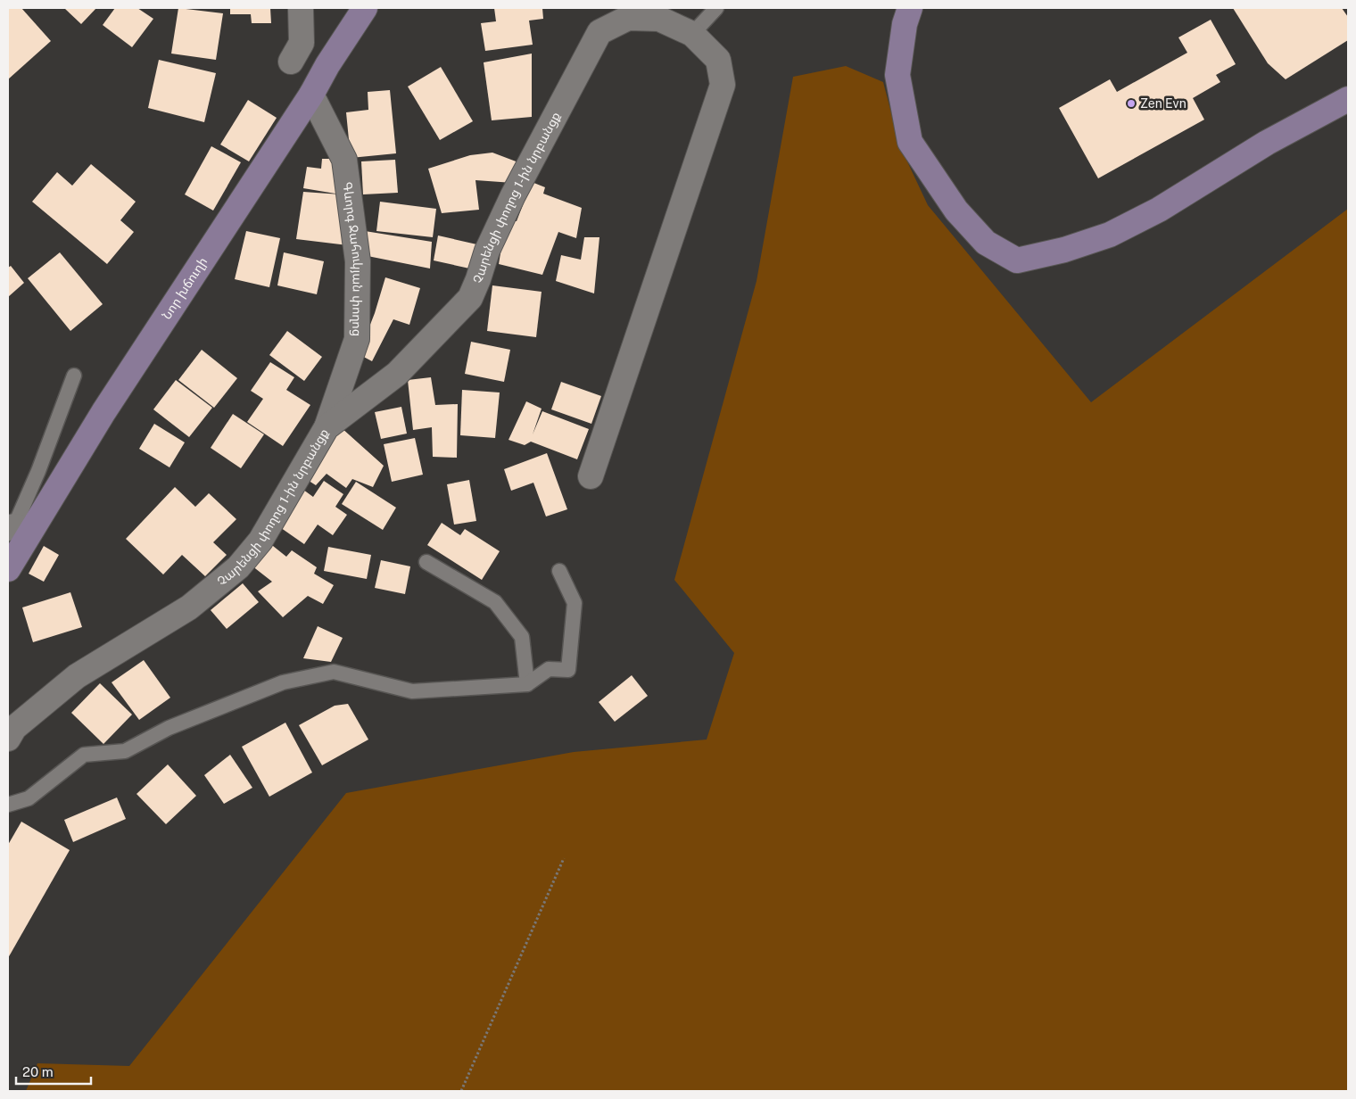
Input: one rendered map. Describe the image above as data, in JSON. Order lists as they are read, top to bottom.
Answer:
{
  "streets": {
    "main road": ["Նոր խճուղի"],
    "street": ["Չարենցի փողոց 1-ին նրբանցք", "Գևորգ Ջահուկյան փողոց"]
  },
  "crossings": [
    ["Չարենցի փողոց 1-ին նրբանցք", "Գևորգ Ջահուկյան փողոց"],
    ["Գևորգ Ջահուկյան փողոց", "Նոր խճուղի"]
  ],
  "places": ["Zen Evn"],
  "scale_bar": "20 m"
}
